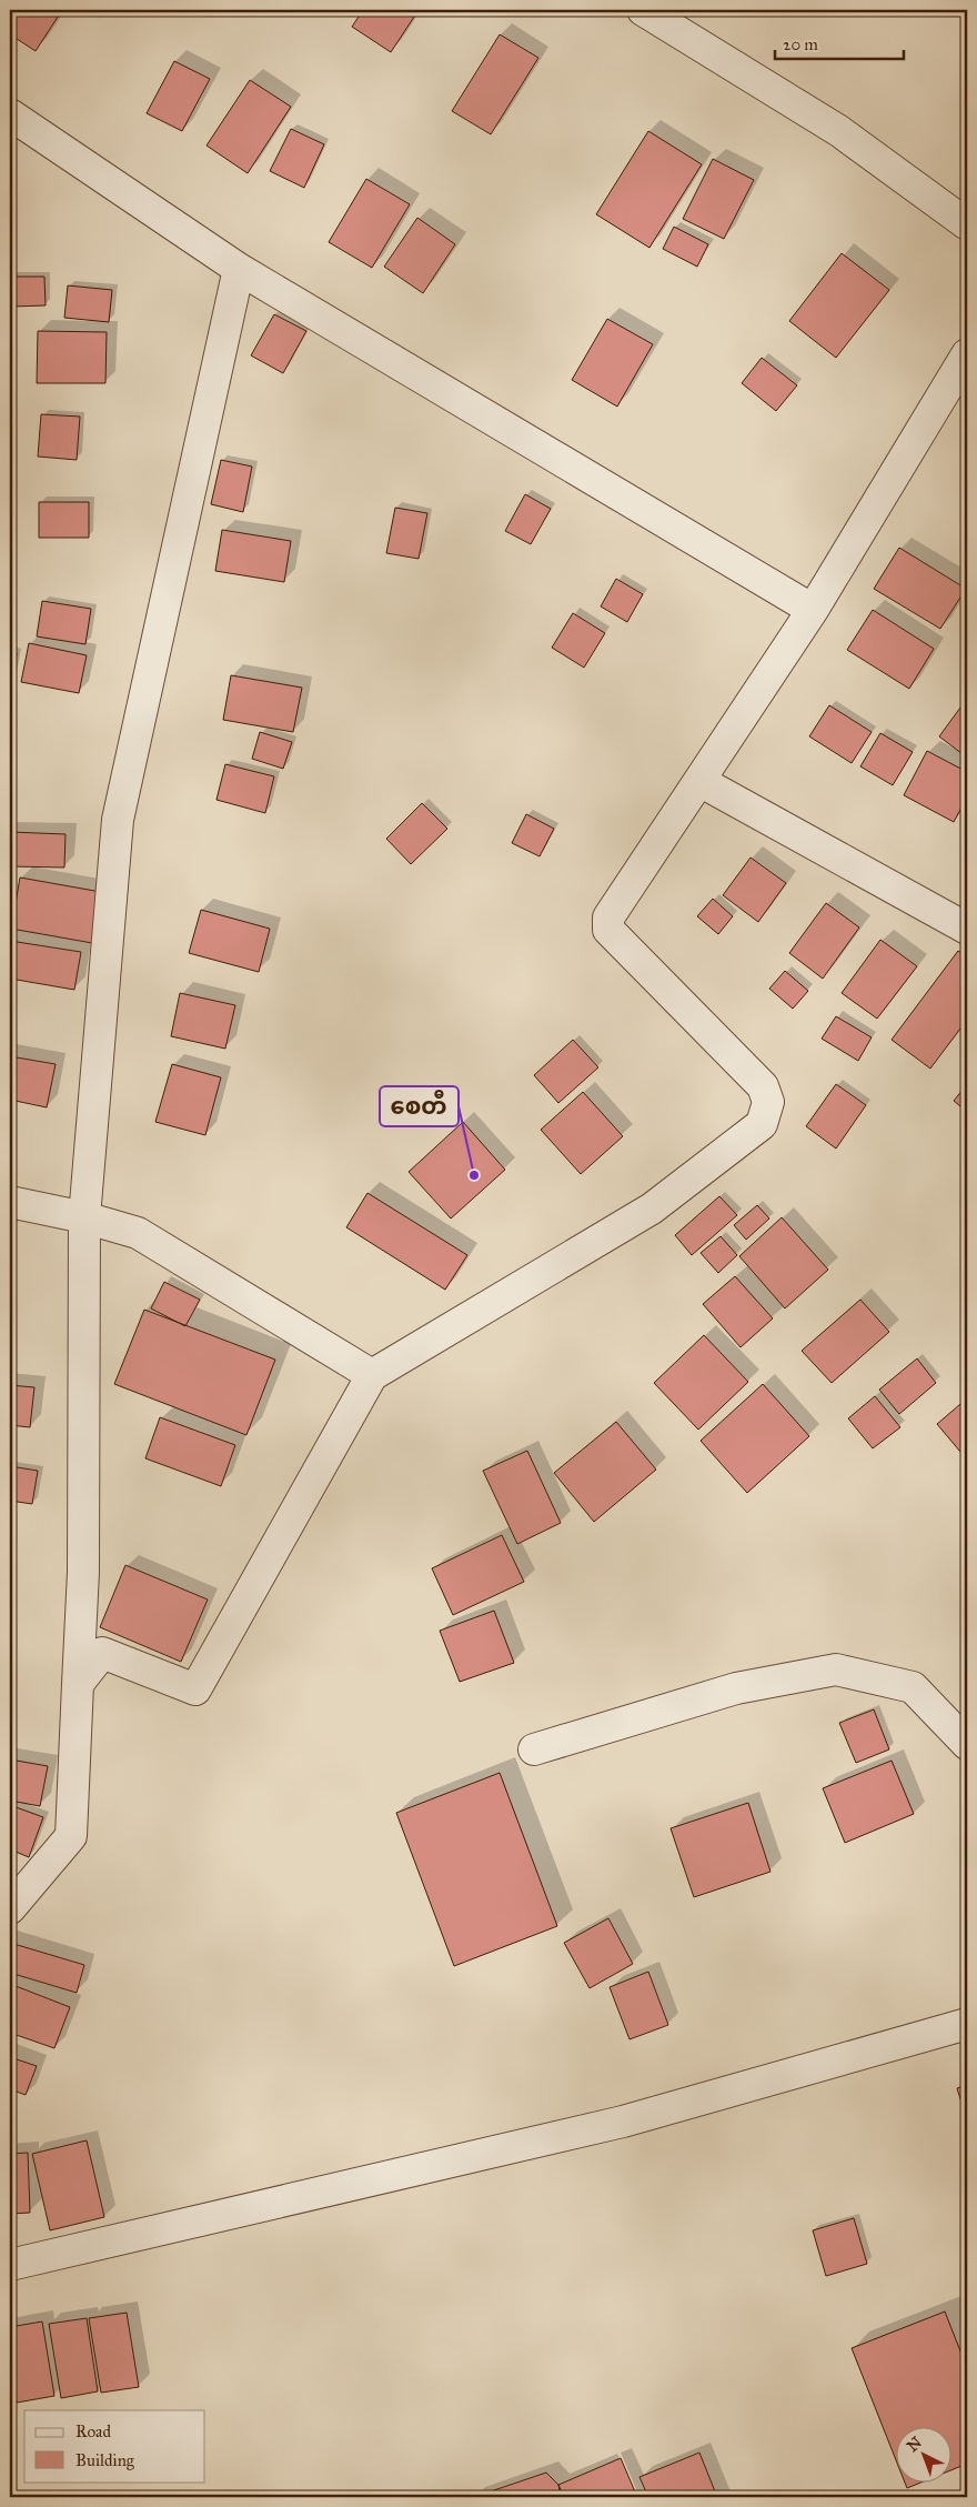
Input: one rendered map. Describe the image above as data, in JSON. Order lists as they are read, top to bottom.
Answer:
{
  "places": ["စေတီ"],
  "legend": ["Road", "Building"],
  "scale_bar": "20 m",
  "north": "top left"
}
